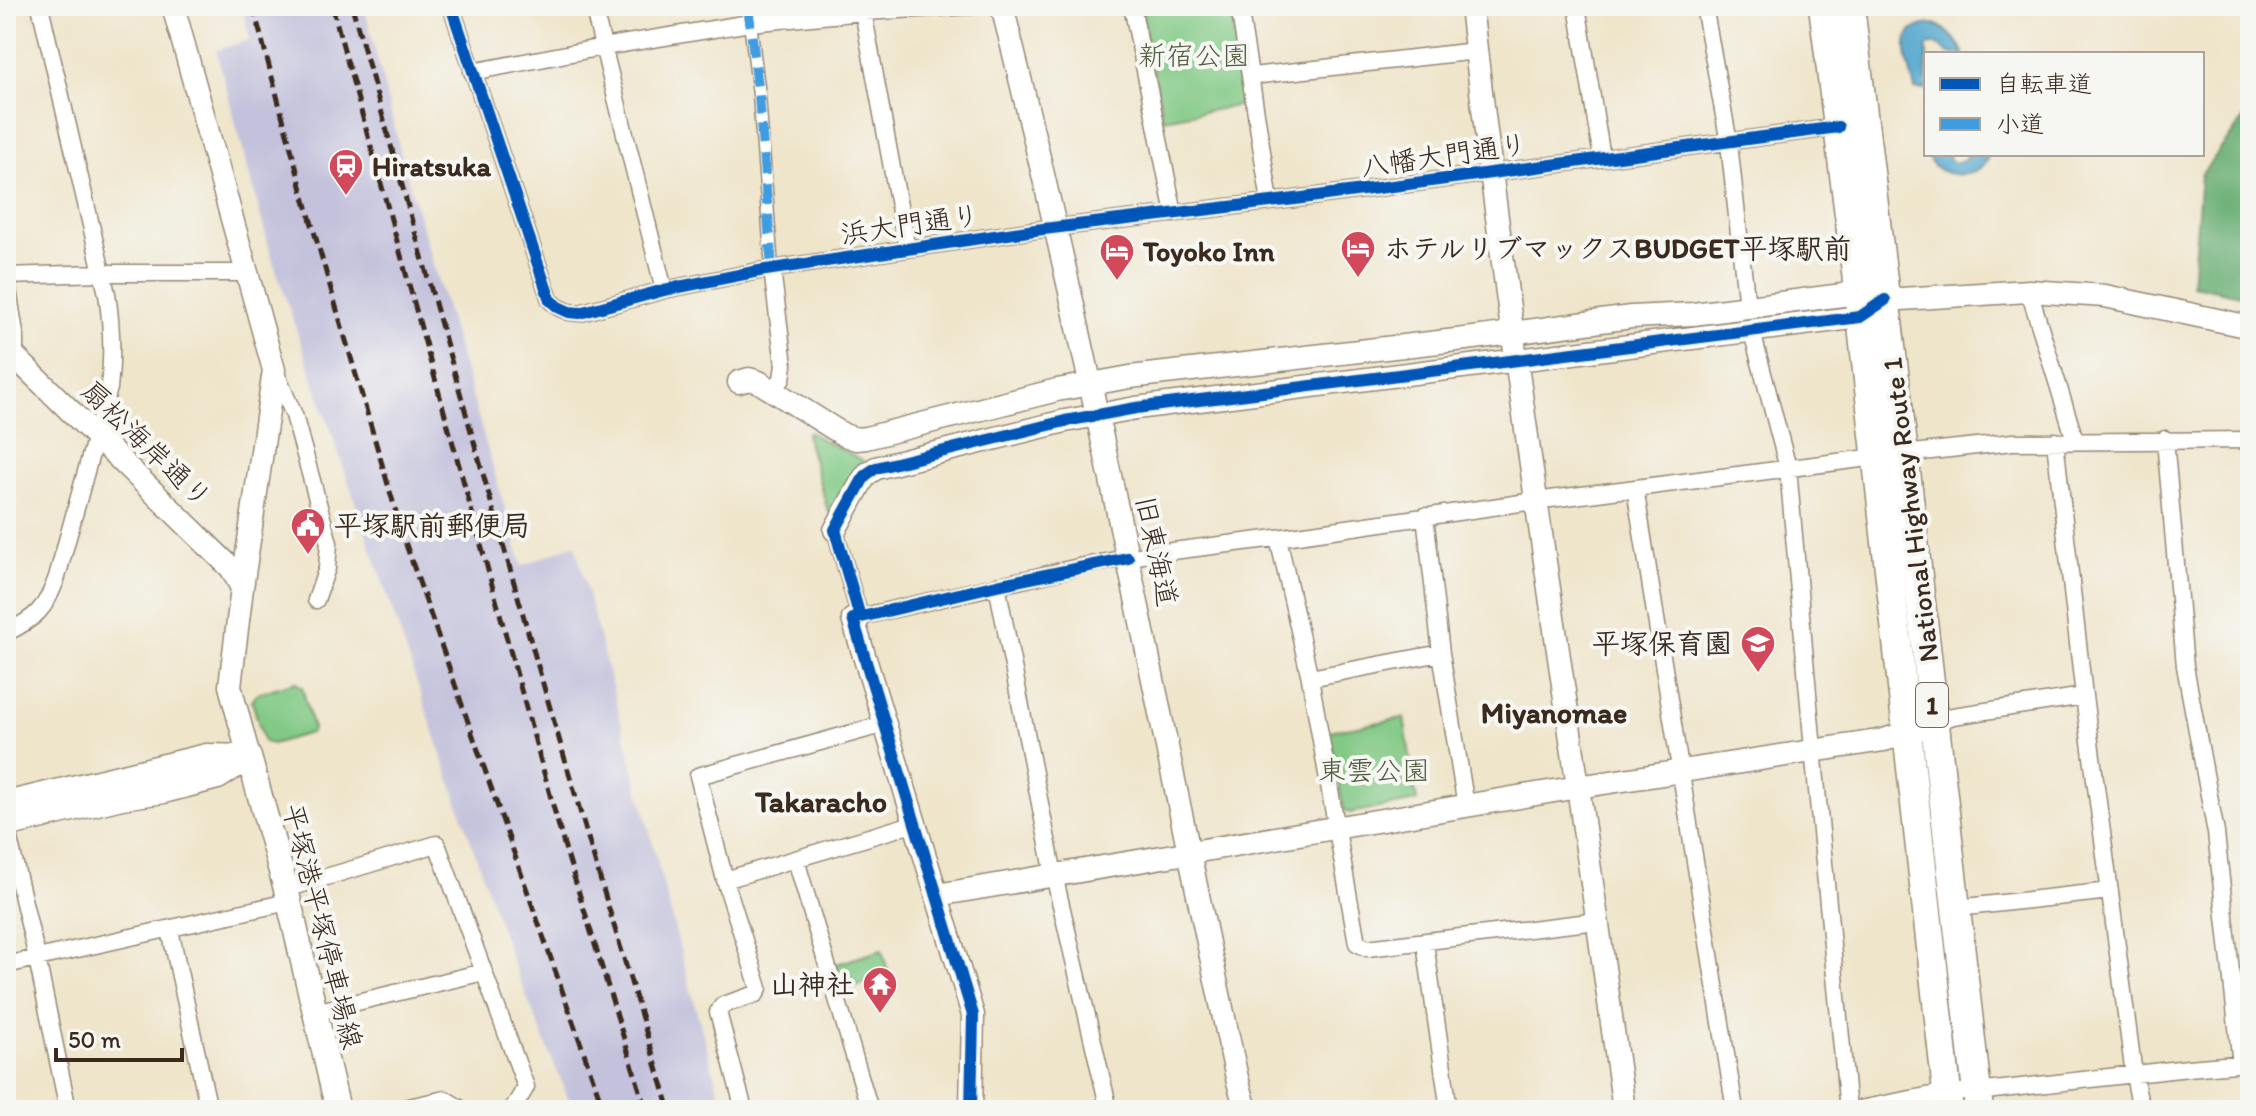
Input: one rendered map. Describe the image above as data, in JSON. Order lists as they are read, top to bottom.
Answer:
{
  "streets": {
    "highway": ["National Highway Route 1", "1"],
    "main road": ["平塚港平塚停車場線"],
    "street": [
      "八幡大門通り",
      "浜大門通り",
      "扇松海岸通り",
      "旧東海道"
    ]
  },
  "crossings": [
    ["八幡大門通り", "浜大門通り"],
    ["八幡大門通り", "National Highway Route 1"],
    ["八幡大門通り", "旧東海道"],
    ["浜大門通り", "旧東海道"]
  ],
  "districts": ["Miyanomae", "Takaracho"],
  "parks": ["新宿公園", "東雲公園"],
  "places": {
    "station": ["Hiratsuka"],
    "hotel": ["ホテルリブマックスBUDGET平塚駅前", "Toyoko Inn"],
    "public building": ["平塚駅前郵便局"],
    "school or university": ["平塚保育園"],
    "temple": ["山神社"]
  },
  "legend": ["自転車道", "小道"],
  "scale_bar": "50 m"
}
